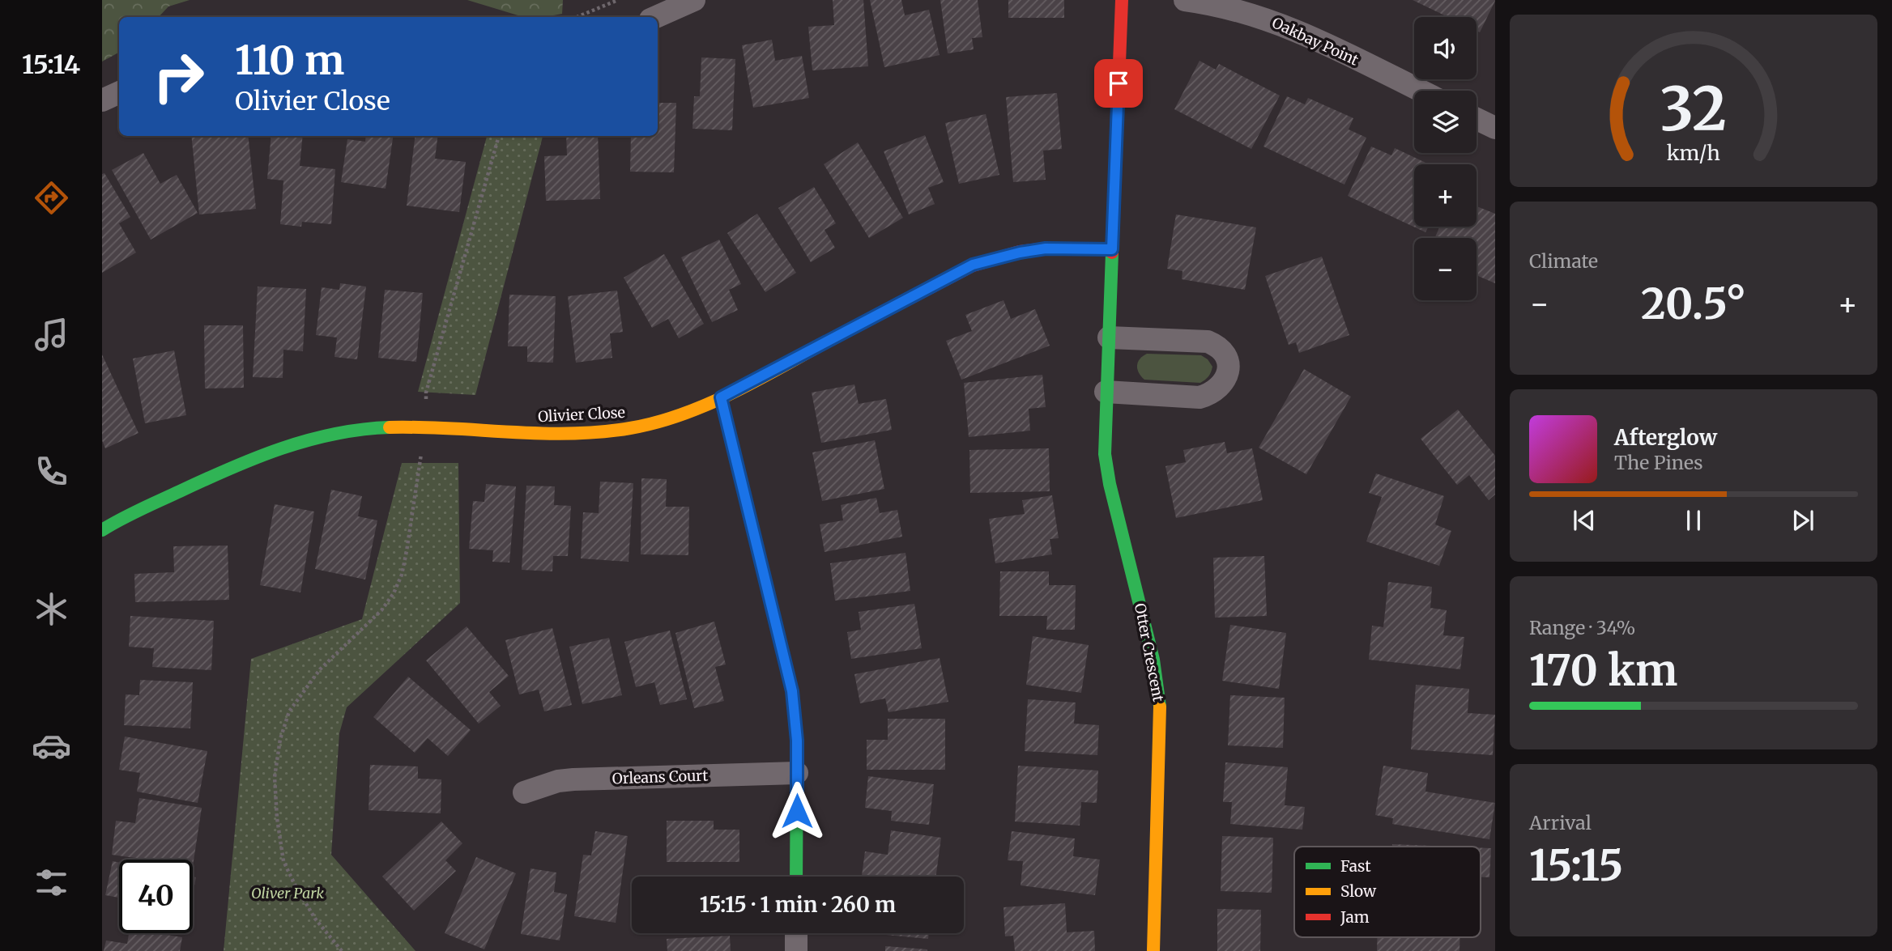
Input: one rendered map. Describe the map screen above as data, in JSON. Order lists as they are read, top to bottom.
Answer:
{
  "streets": {
    "street": [
      "Oakbay Point",
      "Olivier Close",
      "Otter Crescent",
      "Orleans Court"
    ]
  },
  "crossings": [
    ["Olivier Close", "Otter Crescent"]
  ],
  "parks": ["Oliver Park"],
  "legend": ["Fast", "Slow", "Jam"],
  "page": {
    "tabs": "15:14",
    "map_buttons": ["+", "−"],
    "turn": ["110 m", "Olivier Close"],
    "tile": [
      "Climate",
      ["Range · 34%", "170 km"],
      ["Arrival", "15:15"]
    ],
    "heat": ["−", "20.5°", "+"],
    "song": ["Afterglow", "The Pines"],
    "limit": "40",
    "trip": "15:15 · 1 min · 260 m",
    "gauge": ["32", "km/h"]
  }
}
